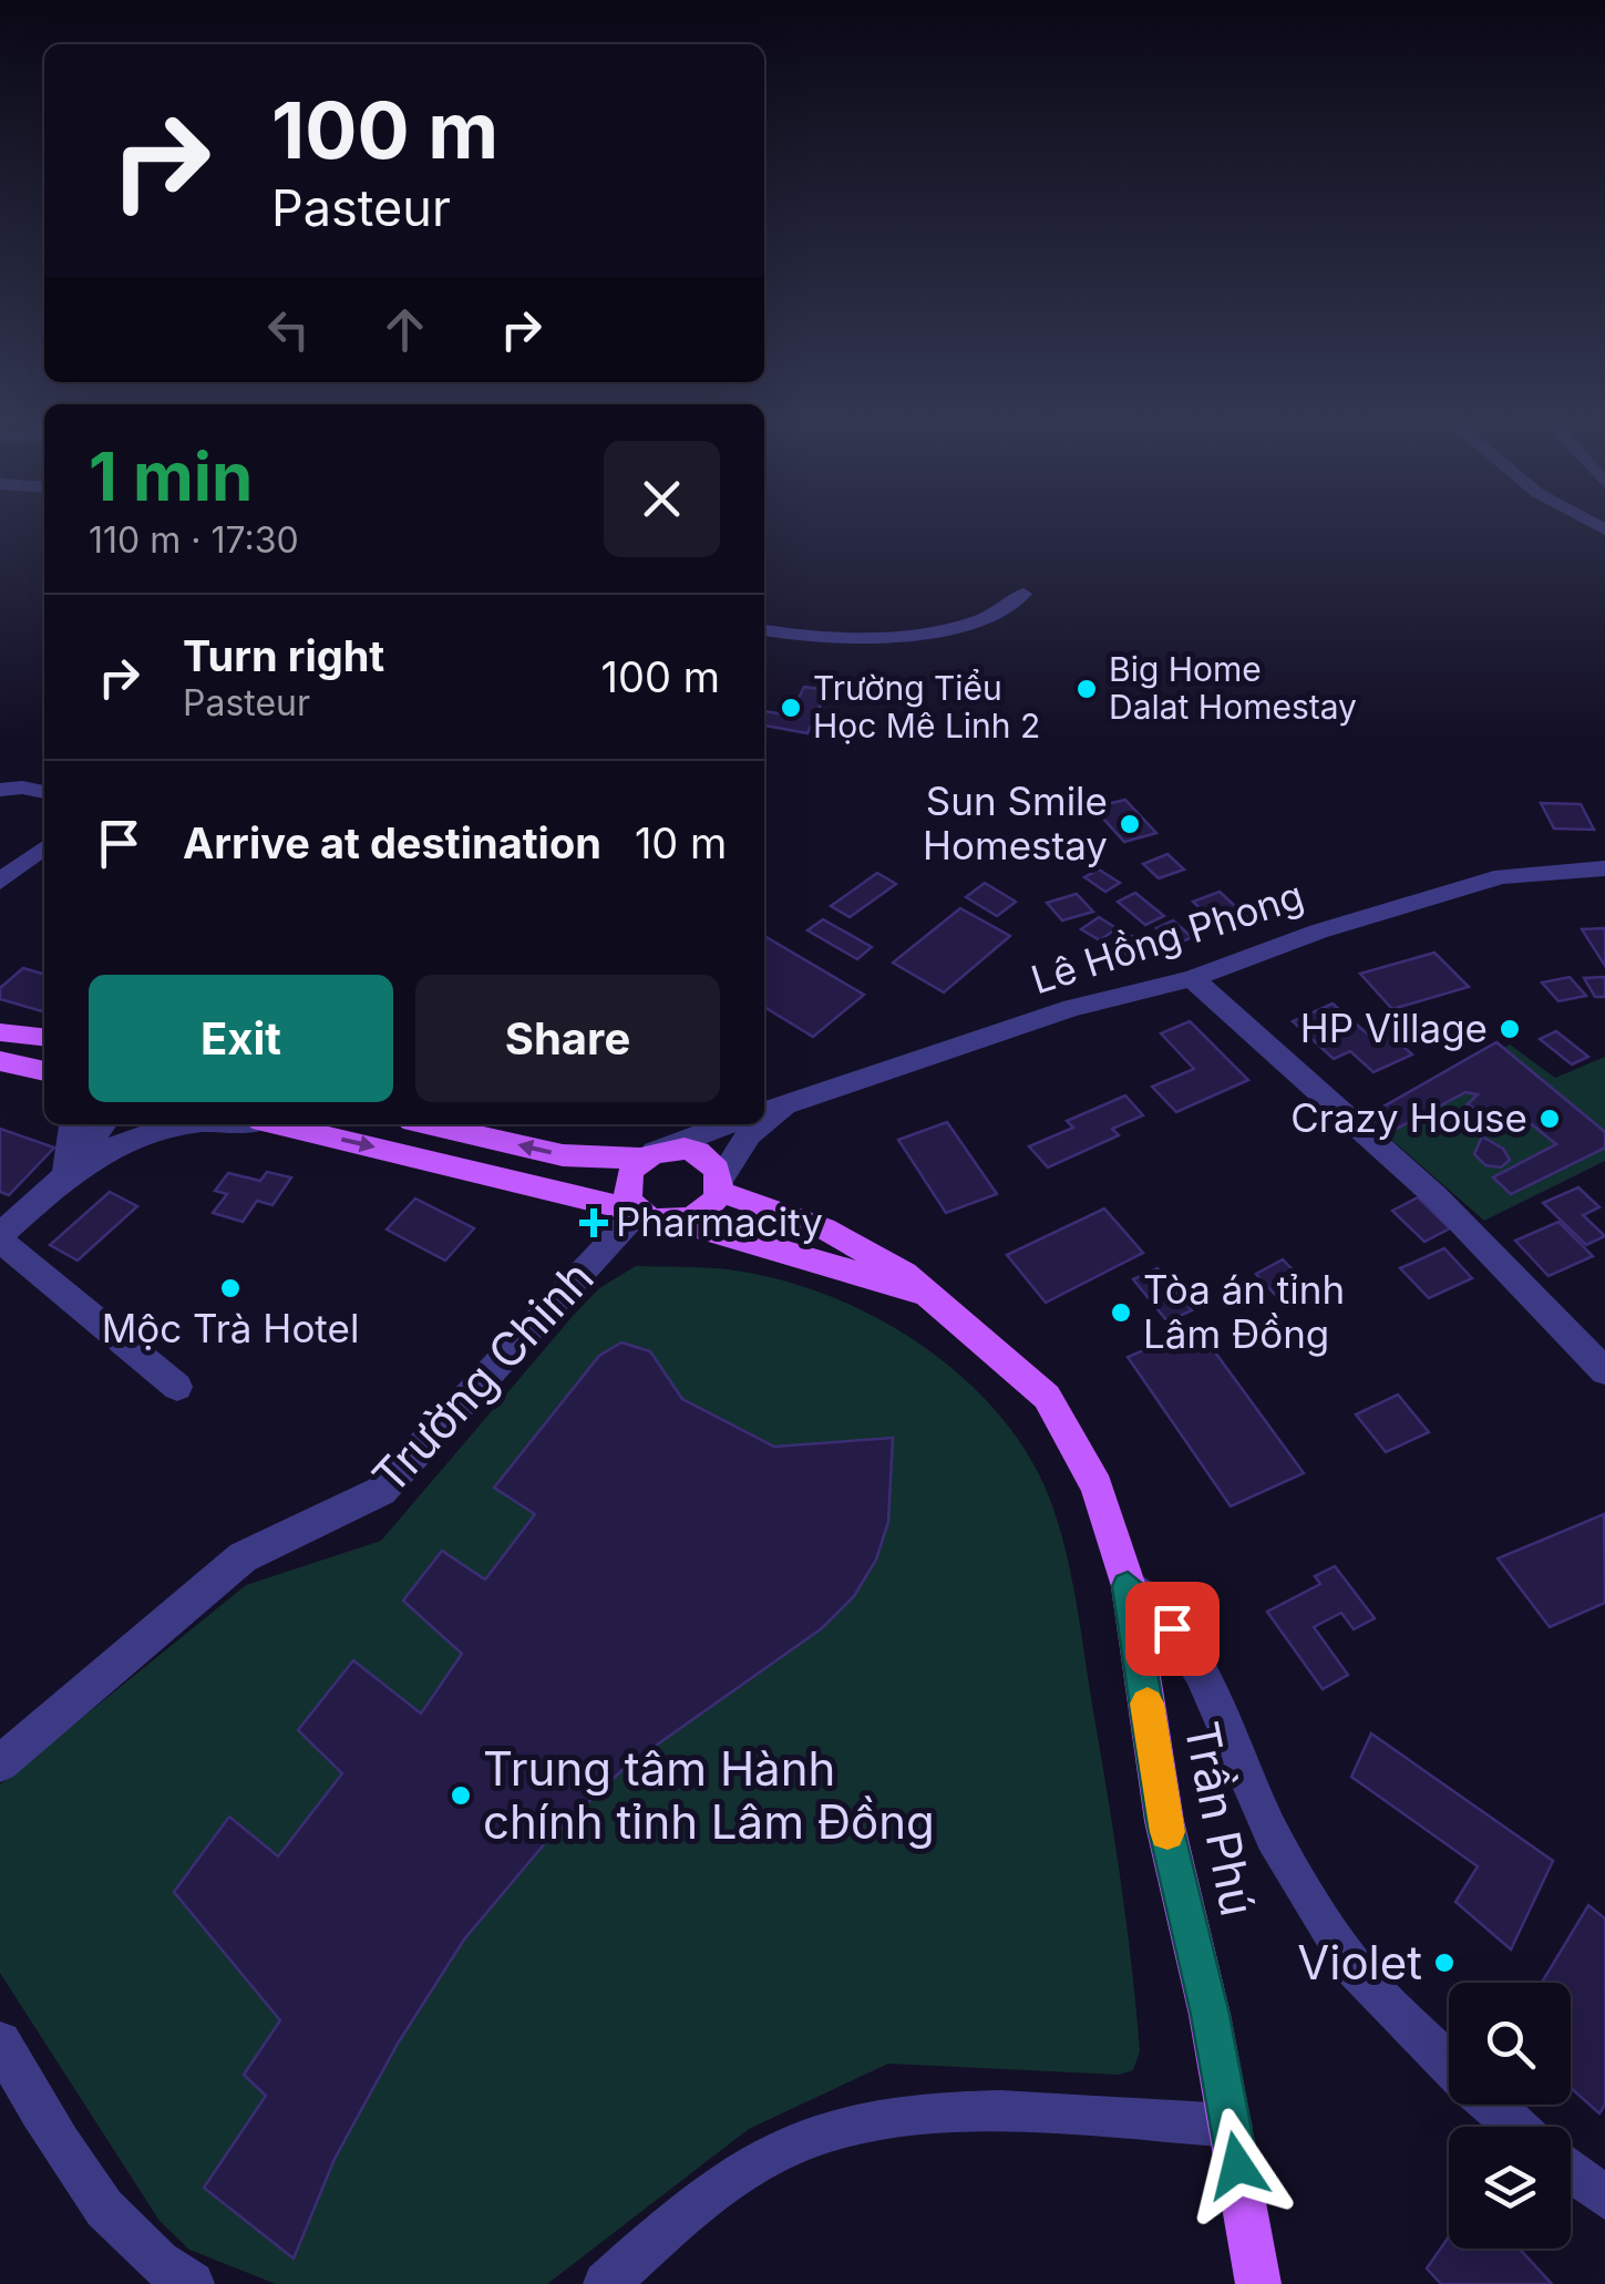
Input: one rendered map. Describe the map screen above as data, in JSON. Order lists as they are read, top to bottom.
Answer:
{
  "streets": {
    "main road": ["Trần Phú"],
    "street": ["Lê Hồng Phong", "Trường Chinh"]
  },
  "crossings": [
    ["Trường Chinh", "Trần Phú"]
  ],
  "places": {
    "other": [
      "Big Home Dalat Homestay",
      "Trường Tiểu Học Mê Linh 2",
      "Sun Smile Homestay",
      "HP Village",
      "Crazy House",
      "Mộc Trà Hotel",
      "Tòa án tỉnh Lâm Đồng",
      "Trung tâm Hành chính tỉnh Lâm Đồng",
      "Violet"
    ],
    "health": ["Pharmacity"]
  },
  "page": {
    "turn": ["100 m", "Pasteur"],
    "heading": ["1 min", "110 m · 17:30"],
    "list": [
      {
        "name": "Turn right",
        "note": "Pasteur",
        "value": "100 m"
      },
      {
        "name": "Arrive at destination",
        "value": "10 m"
      }
    ],
    "buttons": ["Exit", "Share"]
  }
}
